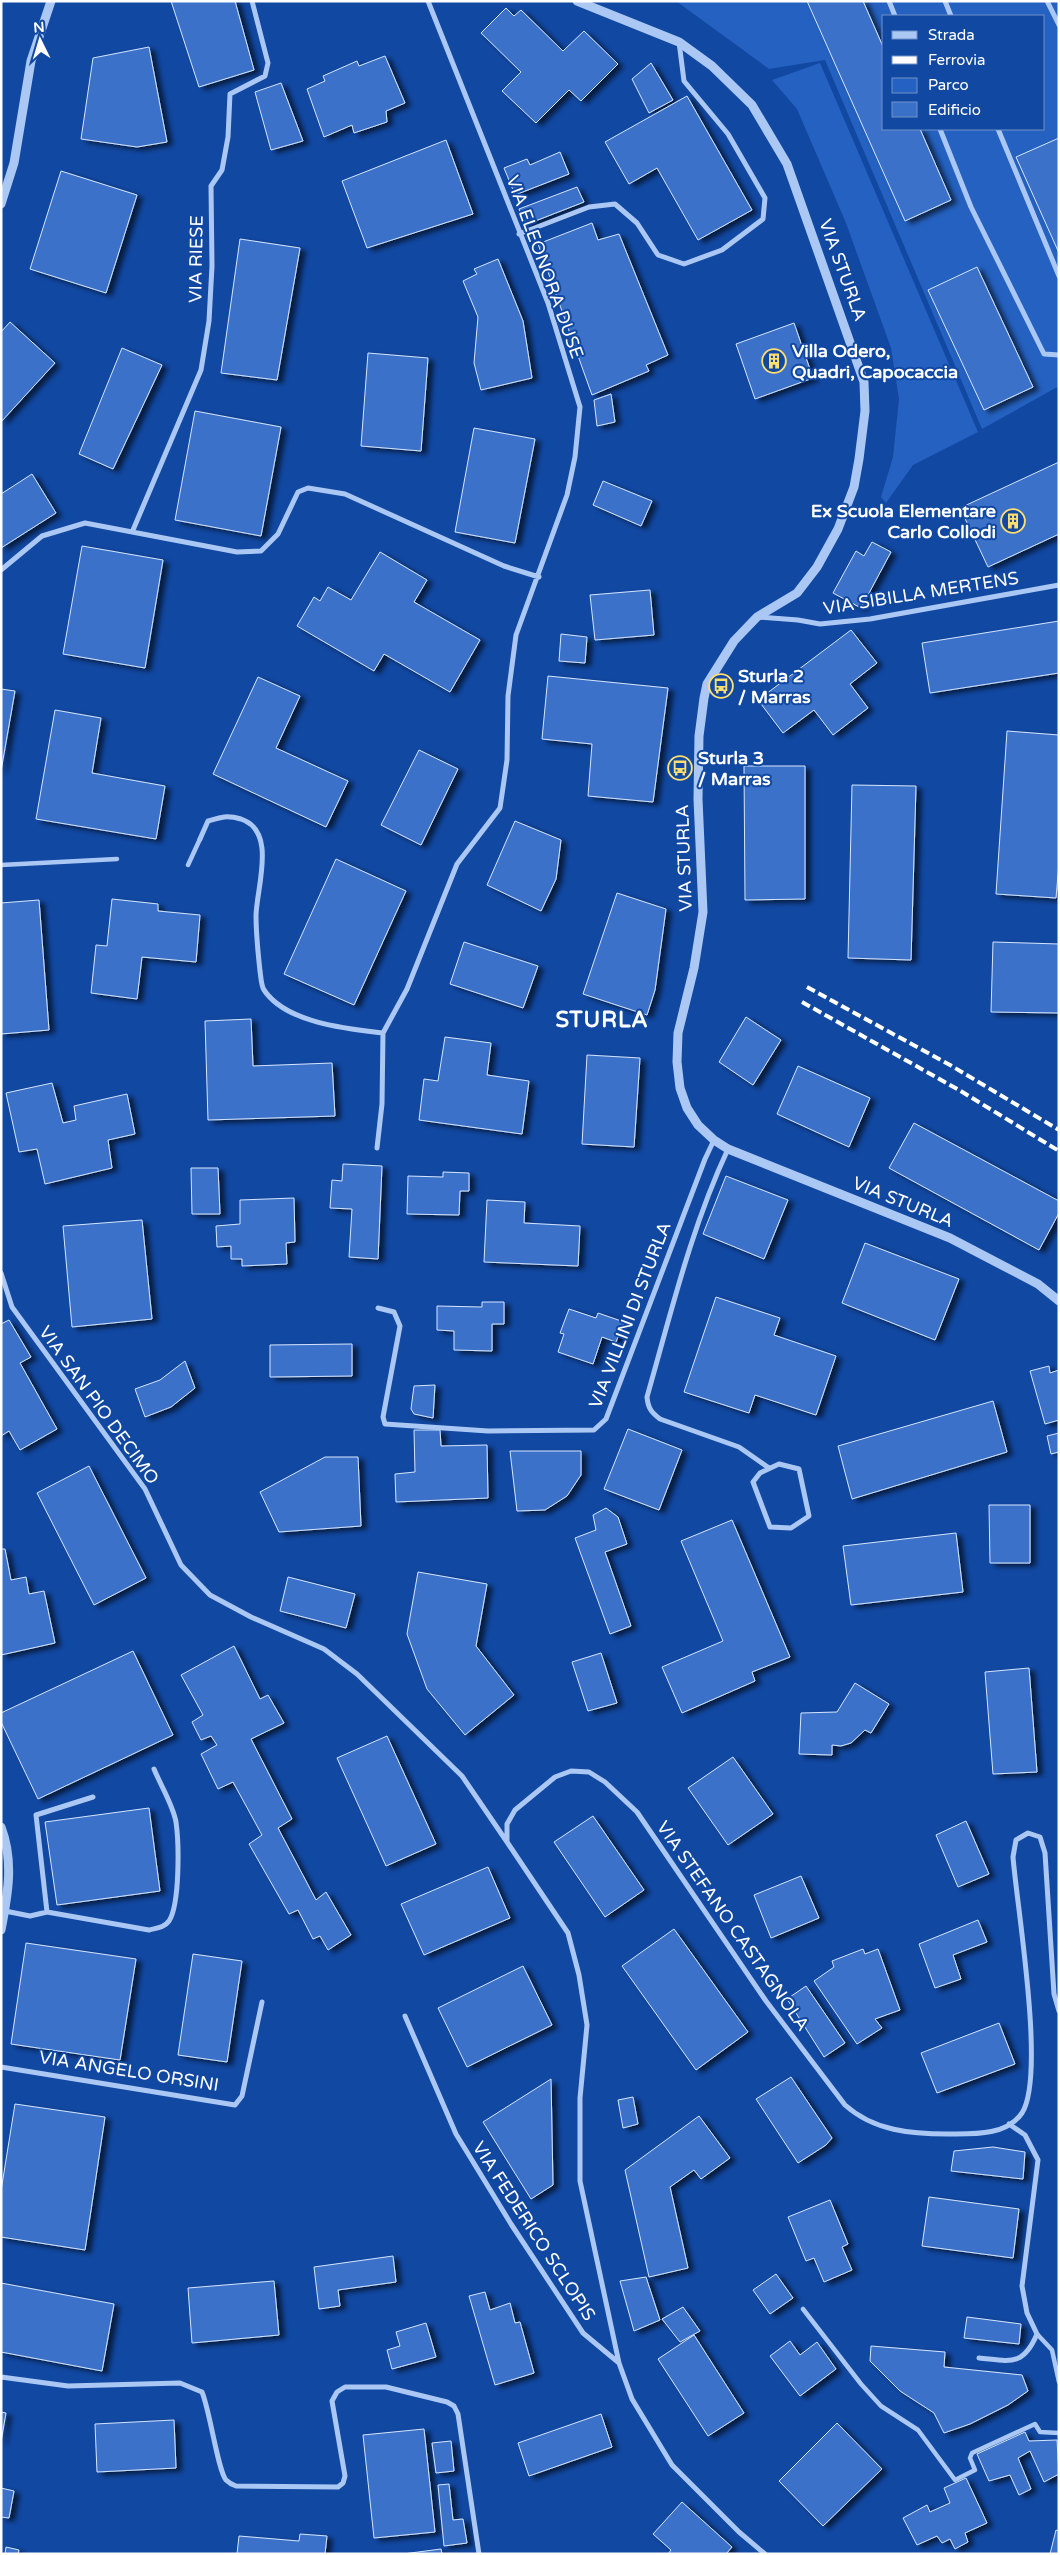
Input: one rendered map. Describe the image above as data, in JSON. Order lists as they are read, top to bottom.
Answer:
{
  "streets": {
    "street": [
      "VIA RIESE",
      "VIA ELEONORA DUSE",
      "VIA STURLA",
      "VIA SIBILLA MERTENS",
      "VIA VILLINI DI STURLA",
      "VIA SAN PIO DECIMO",
      "VIA STEFANO CASTAGNOLA",
      "VIA ANGELO ORSINI",
      "VIA FEDERICO SCLOPIS"
    ]
  },
  "crossings": [
    ["VIA STURLA", "VIA SIBILLA MERTENS"],
    ["VIA STURLA", "VIA VILLINI DI STURLA"],
    ["VIA SAN PIO DECIMO", "VIA STEFANO CASTAGNOLA"]
  ],
  "districts": ["STURLA"],
  "places": {
    "building": ["Villa Odero, Quadri, Capocaccia", "Ex Scuola Elementare Carlo Collodi"],
    "bus stop": ["Sturla 2 / Marras", "Sturla 3 / Marras"]
  },
  "legend": [
    "Strada",
    "Ferrovia",
    "Parco",
    "Edificio"
  ],
  "north": "top"
}
